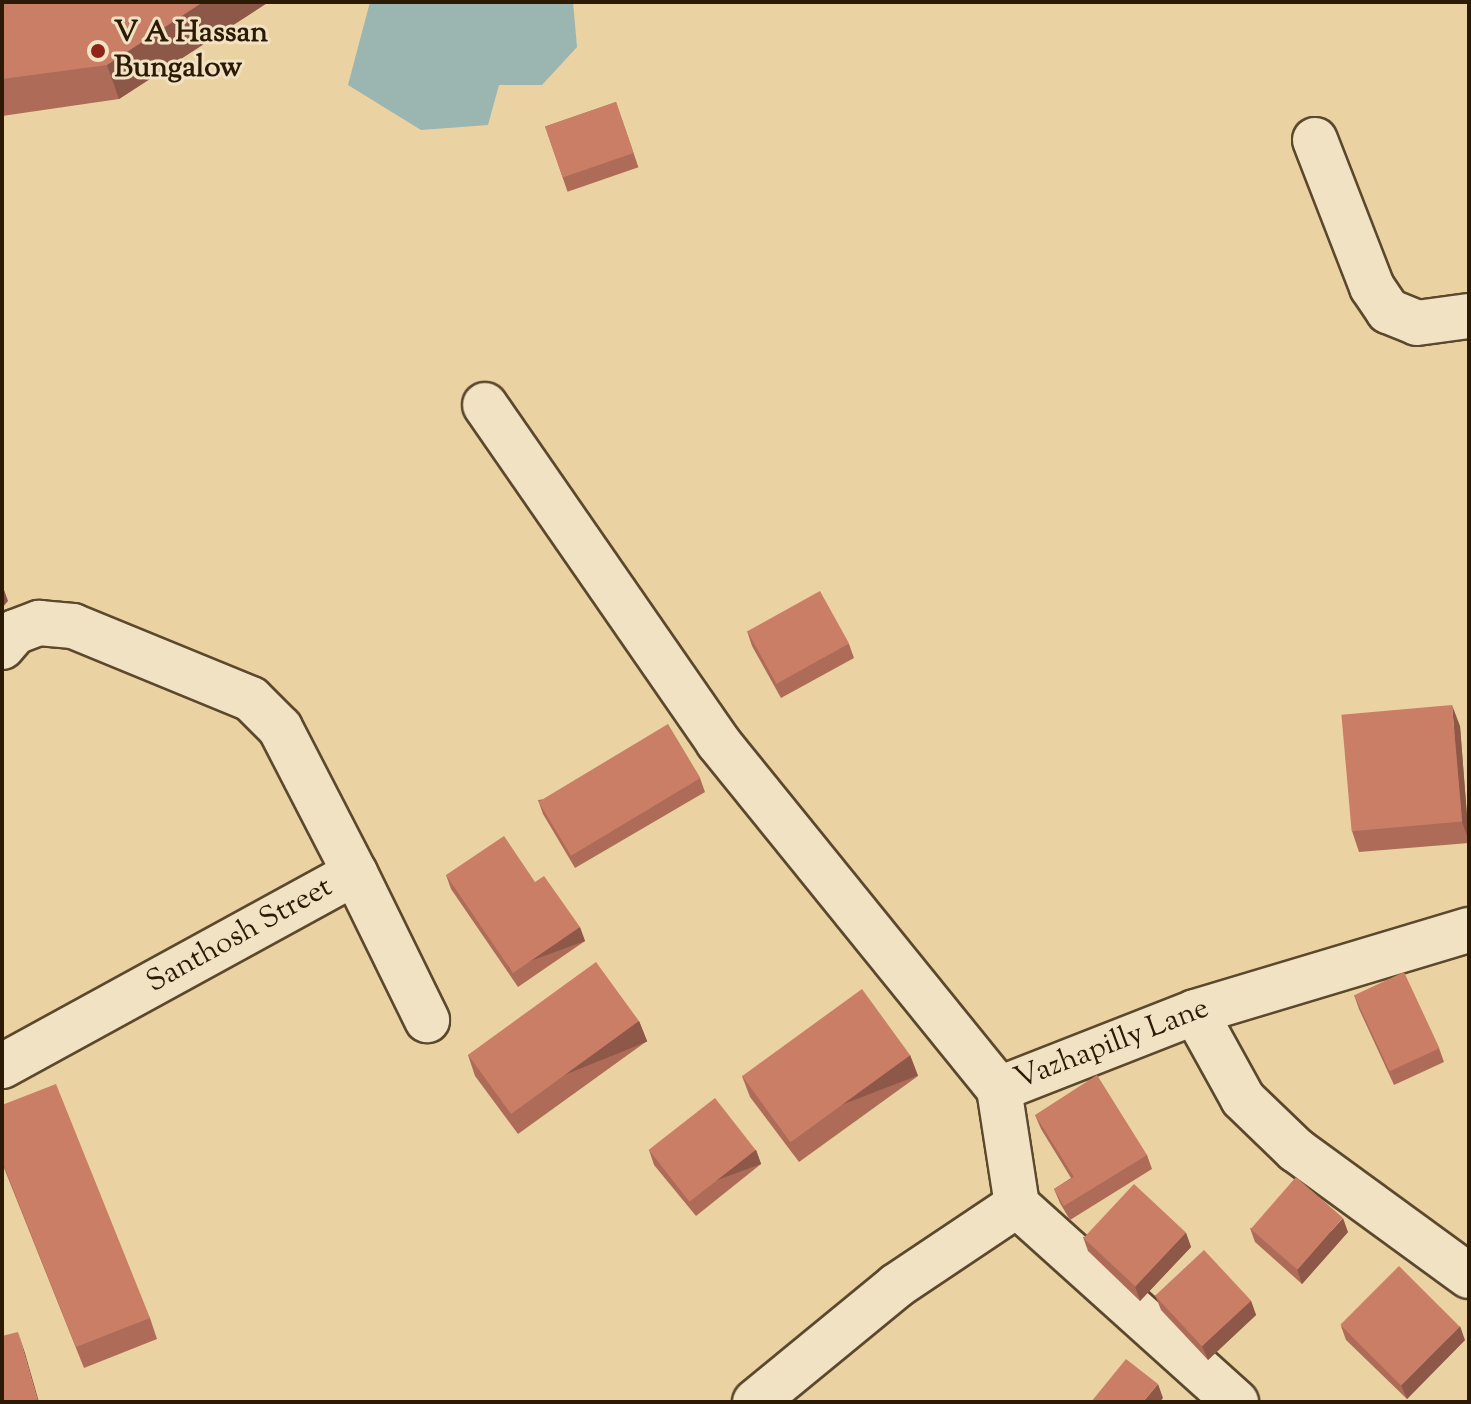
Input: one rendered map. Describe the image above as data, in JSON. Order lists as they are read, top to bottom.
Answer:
{
  "streets": {
    "street": ["Santhosh Street", "Vazhapilly Lane"]
  },
  "places": ["V A Hassan Bungalow"]
}
